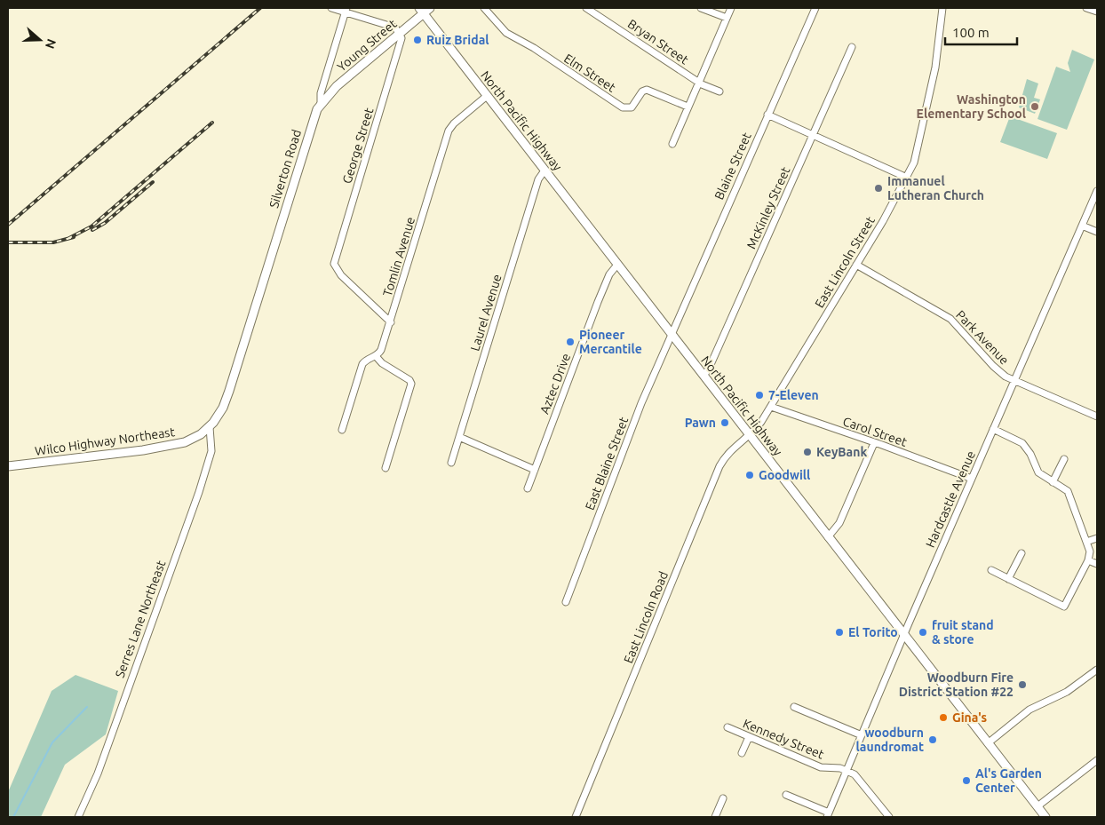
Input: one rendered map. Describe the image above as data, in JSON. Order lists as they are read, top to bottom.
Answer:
{
  "streets": {
    "main road": [
      "Young Street",
      "North Pacific Highway",
      "Silverton Road",
      "Wilco Highway Northeast"
    ],
    "street": [
      "Bryan Street",
      "Elm Street",
      "George Street",
      "Blaine Street",
      "McKinley Street",
      "Tomlin Avenue",
      "East Lincoln Street",
      "Laurel Avenue",
      "Park Avenue",
      "Aztec Drive",
      "Carol Street",
      "East Blaine Street",
      "Hardcastle Avenue",
      "East Lincoln Road",
      "Serres Lane Northeast",
      "Kennedy Street"
    ]
  },
  "crossings": [
    ["Young Street", "North Pacific Highway"],
    ["Young Street", "George Street"],
    ["Young Street", "Silverton Road"],
    ["North Pacific Highway", "Blaine Street"],
    ["North Pacific Highway", "McKinley Street"],
    ["North Pacific Highway", "Tomlin Avenue"],
    ["North Pacific Highway", "East Lincoln Street"],
    ["North Pacific Highway", "Laurel Avenue"],
    ["North Pacific Highway", "Aztec Drive"],
    ["North Pacific Highway", "East Blaine Street"],
    ["North Pacific Highway", "Hardcastle Avenue"],
    ["North Pacific Highway", "East Lincoln Road"],
    ["George Street", "Tomlin Avenue"],
    ["Blaine Street", "East Blaine Street"],
    ["Silverton Road", "Wilco Highway Northeast"],
    ["East Lincoln Street", "Park Avenue"],
    ["East Lincoln Street", "Carol Street"],
    ["East Lincoln Street", "East Lincoln Road"],
    ["Park Avenue", "Hardcastle Avenue"],
    ["Carol Street", "Hardcastle Avenue"],
    ["Wilco Highway Northeast", "Serres Lane Northeast"],
    ["Hardcastle Avenue", "Kennedy Street"]
  ],
  "places": [
    "Ruiz Bridal",
    "Washington Elementary School",
    "Immanuel Lutheran Church",
    "Pioneer Mercantile",
    "7-Eleven",
    "Pawn",
    "KeyBank",
    "Goodwill",
    "El Torito",
    "fruit stand & store",
    "Woodburn Fire District Station #22",
    "Gina's",
    "woodburn laundromat",
    "Al's Garden Center"
  ],
  "scale_bar": "100 m",
  "north": "right"
}
